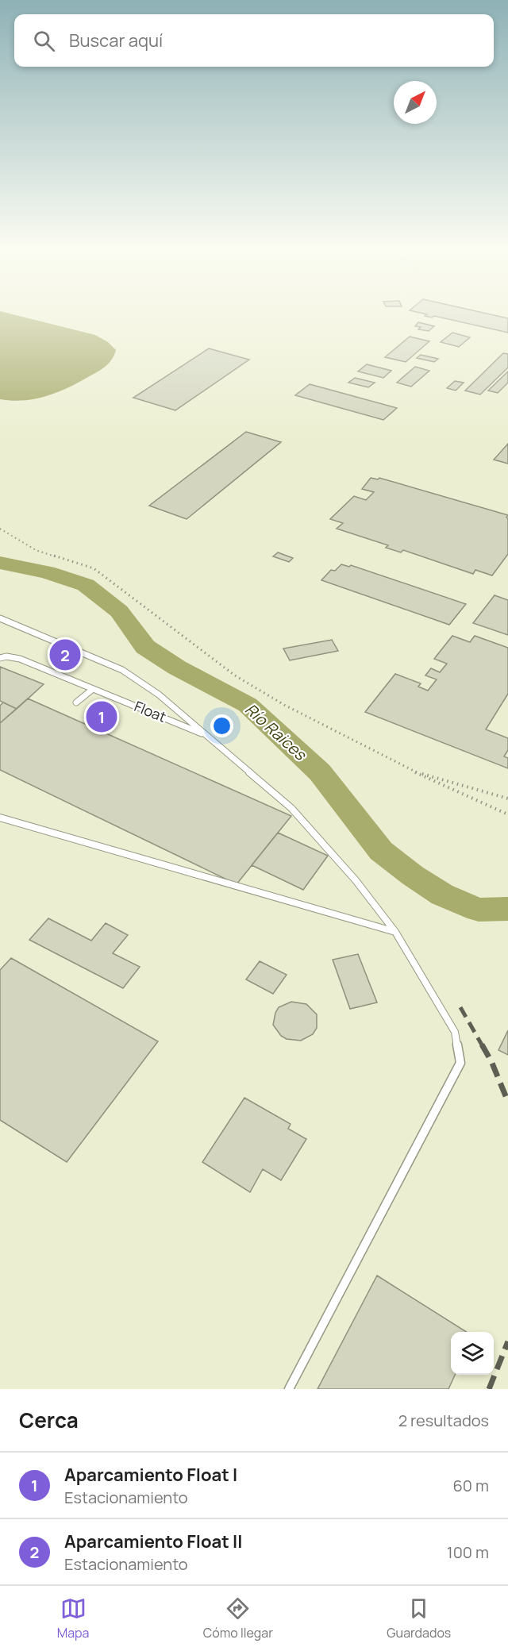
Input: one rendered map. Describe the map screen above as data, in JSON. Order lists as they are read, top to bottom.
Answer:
{
  "streets": {
    "lane": ["Float"]
  },
  "water": ["Río Raices"],
  "north": "top right",
  "page": {
    "search": "Buscar aquí",
    "pins": ["2", "1"],
    "heading": ["Cerca", "2 resultados"],
    "list": [
      {
        "mark": "1",
        "name": "Aparcamiento Float I",
        "note": "Estacionamiento",
        "value": "60 m"
      },
      {
        "mark": "2",
        "name": "Aparcamiento Float II",
        "note": "Estacionamiento",
        "value": "100 m"
      }
    ],
    "nav": ["Mapa", "Cómo llegar", "Guardados"]
  }
}
